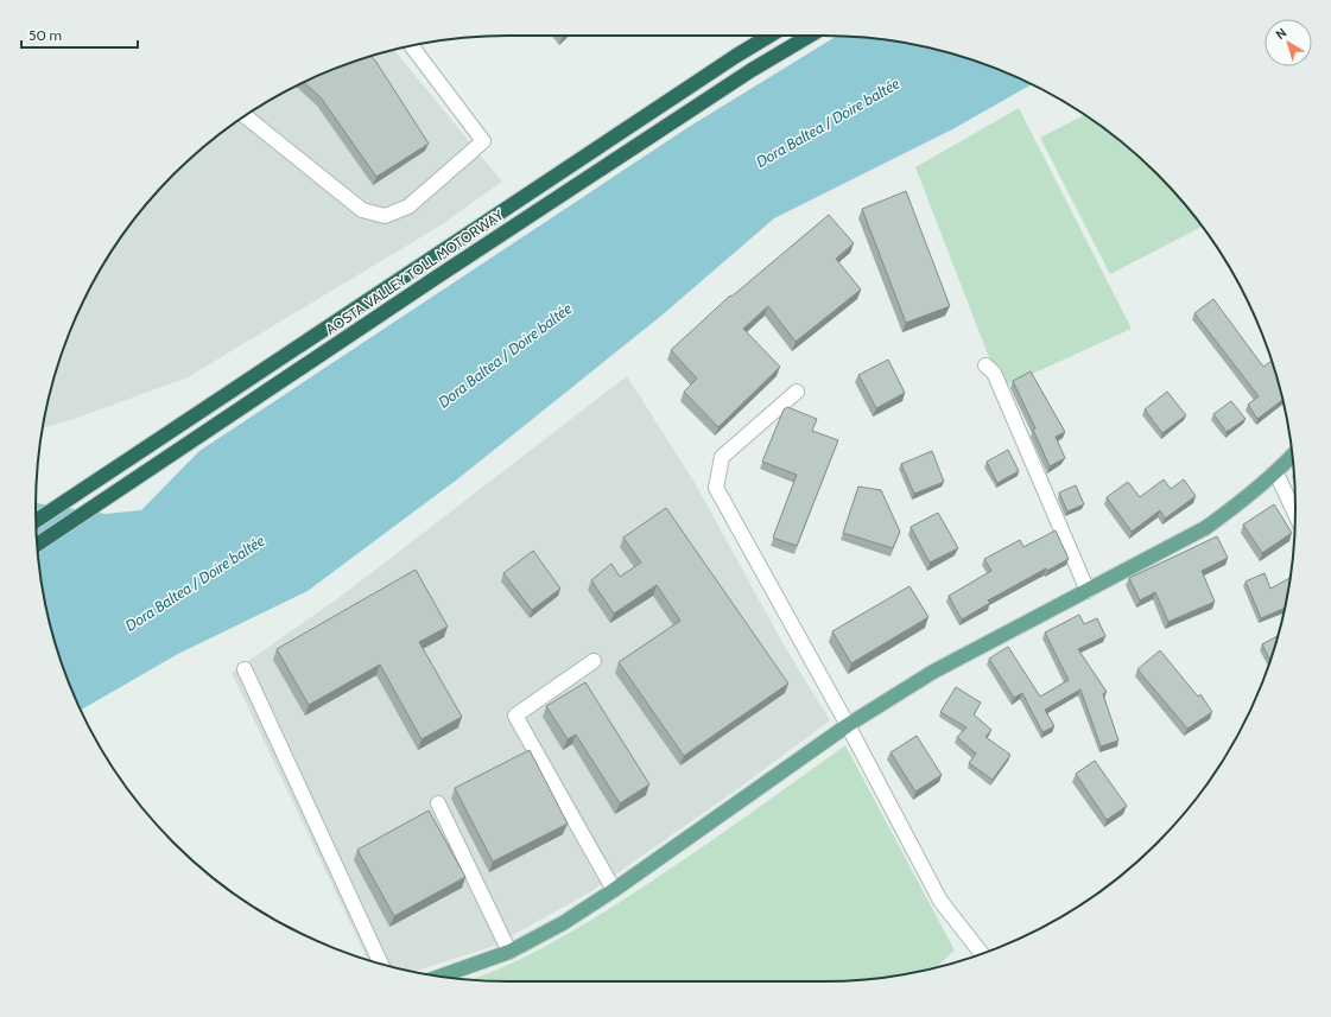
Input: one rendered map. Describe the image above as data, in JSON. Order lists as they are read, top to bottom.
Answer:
{
  "streets": {
    "highway": ["AOSTA VALLEY TOLL MOTORWAY"]
  },
  "water": ["Dora Baltea / Doire baltée"],
  "scale_bar": "50 m",
  "north": "top left"
}
